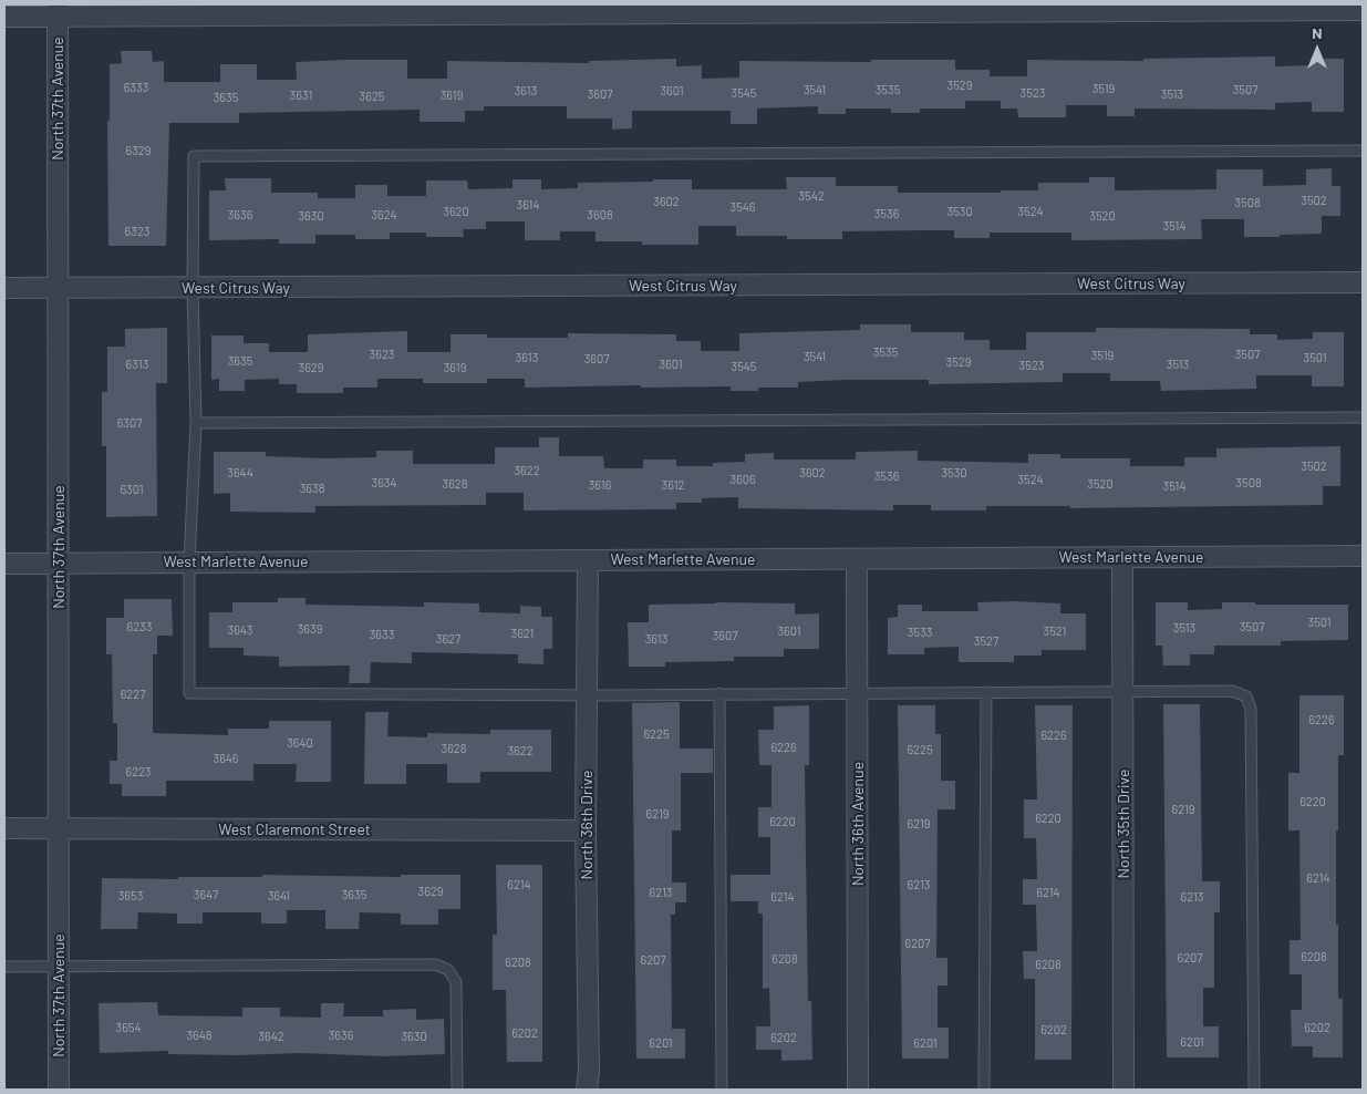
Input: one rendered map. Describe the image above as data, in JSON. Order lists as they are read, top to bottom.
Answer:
{
  "streets": {
    "street": [
      "North 37th Avenue",
      "West Citrus Way",
      "West Marlette Avenue",
      "North 36th Avenue",
      "North 35th Drive",
      "North 36th Drive",
      "West Claremont Street"
    ]
  },
  "crossings": [
    ["North 37th Avenue", "West Citrus Way"],
    ["North 37th Avenue", "West Marlette Avenue"],
    ["North 37th Avenue", "West Claremont Street"],
    ["West Marlette Avenue", "North 36th Avenue"],
    ["West Marlette Avenue", "North 35th Drive"],
    ["West Marlette Avenue", "North 36th Drive"],
    ["North 36th Drive", "West Claremont Street"]
  ],
  "house_numbers": [
    "3529",
    "6333",
    "3519",
    "3541",
    "3535",
    "3507",
    "3613",
    "3601",
    "3545",
    "3523",
    "3607",
    "3513",
    "3631",
    "3619",
    "3625",
    "3635",
    "6329",
    "3542",
    "3502",
    "3602",
    "3508",
    "3614",
    "3546",
    "3620",
    "3530",
    "3524",
    "3536",
    "3636",
    "3624",
    "3608",
    "3630",
    "3520",
    "3514",
    "6323",
    "3535",
    "3623",
    "3507",
    "3519",
    "3541",
    "3613",
    "3501",
    "3607",
    "3635",
    "3529",
    "6313",
    "3601",
    "3513",
    "3523",
    "3545",
    "3629",
    "3619",
    "6307",
    "3502",
    "3622",
    "3644",
    "3602",
    "3530",
    "3536",
    "3606",
    "3524",
    "3634",
    "3508",
    "3628",
    "3520",
    "3616",
    "3612",
    "3514",
    "3638",
    "6301",
    "3501",
    "6233",
    "3507",
    "3513",
    "3639",
    "3643",
    "3601",
    "3521",
    "3533",
    "3621",
    "3633",
    "3607",
    "3627",
    "3613",
    "3527",
    "6227",
    "6226",
    "6225",
    "6226",
    "3640",
    "6226",
    "3628",
    "6225",
    "3622",
    "3646",
    "6223",
    "6220",
    "6219",
    "6219",
    "6220",
    "6220",
    "6219",
    "6214",
    "6214",
    "6213",
    "3629",
    "6213",
    "6214",
    "3647",
    "3635",
    "3653",
    "3641",
    "6214",
    "6213",
    "6207",
    "6208",
    "6207",
    "6208",
    "6207",
    "6208",
    "6208",
    "3654",
    "6202",
    "6202",
    "6202",
    "3648",
    "3636",
    "3642",
    "3630",
    "6202",
    "6201",
    "6201",
    "6201"
  ],
  "north": "top"
}
